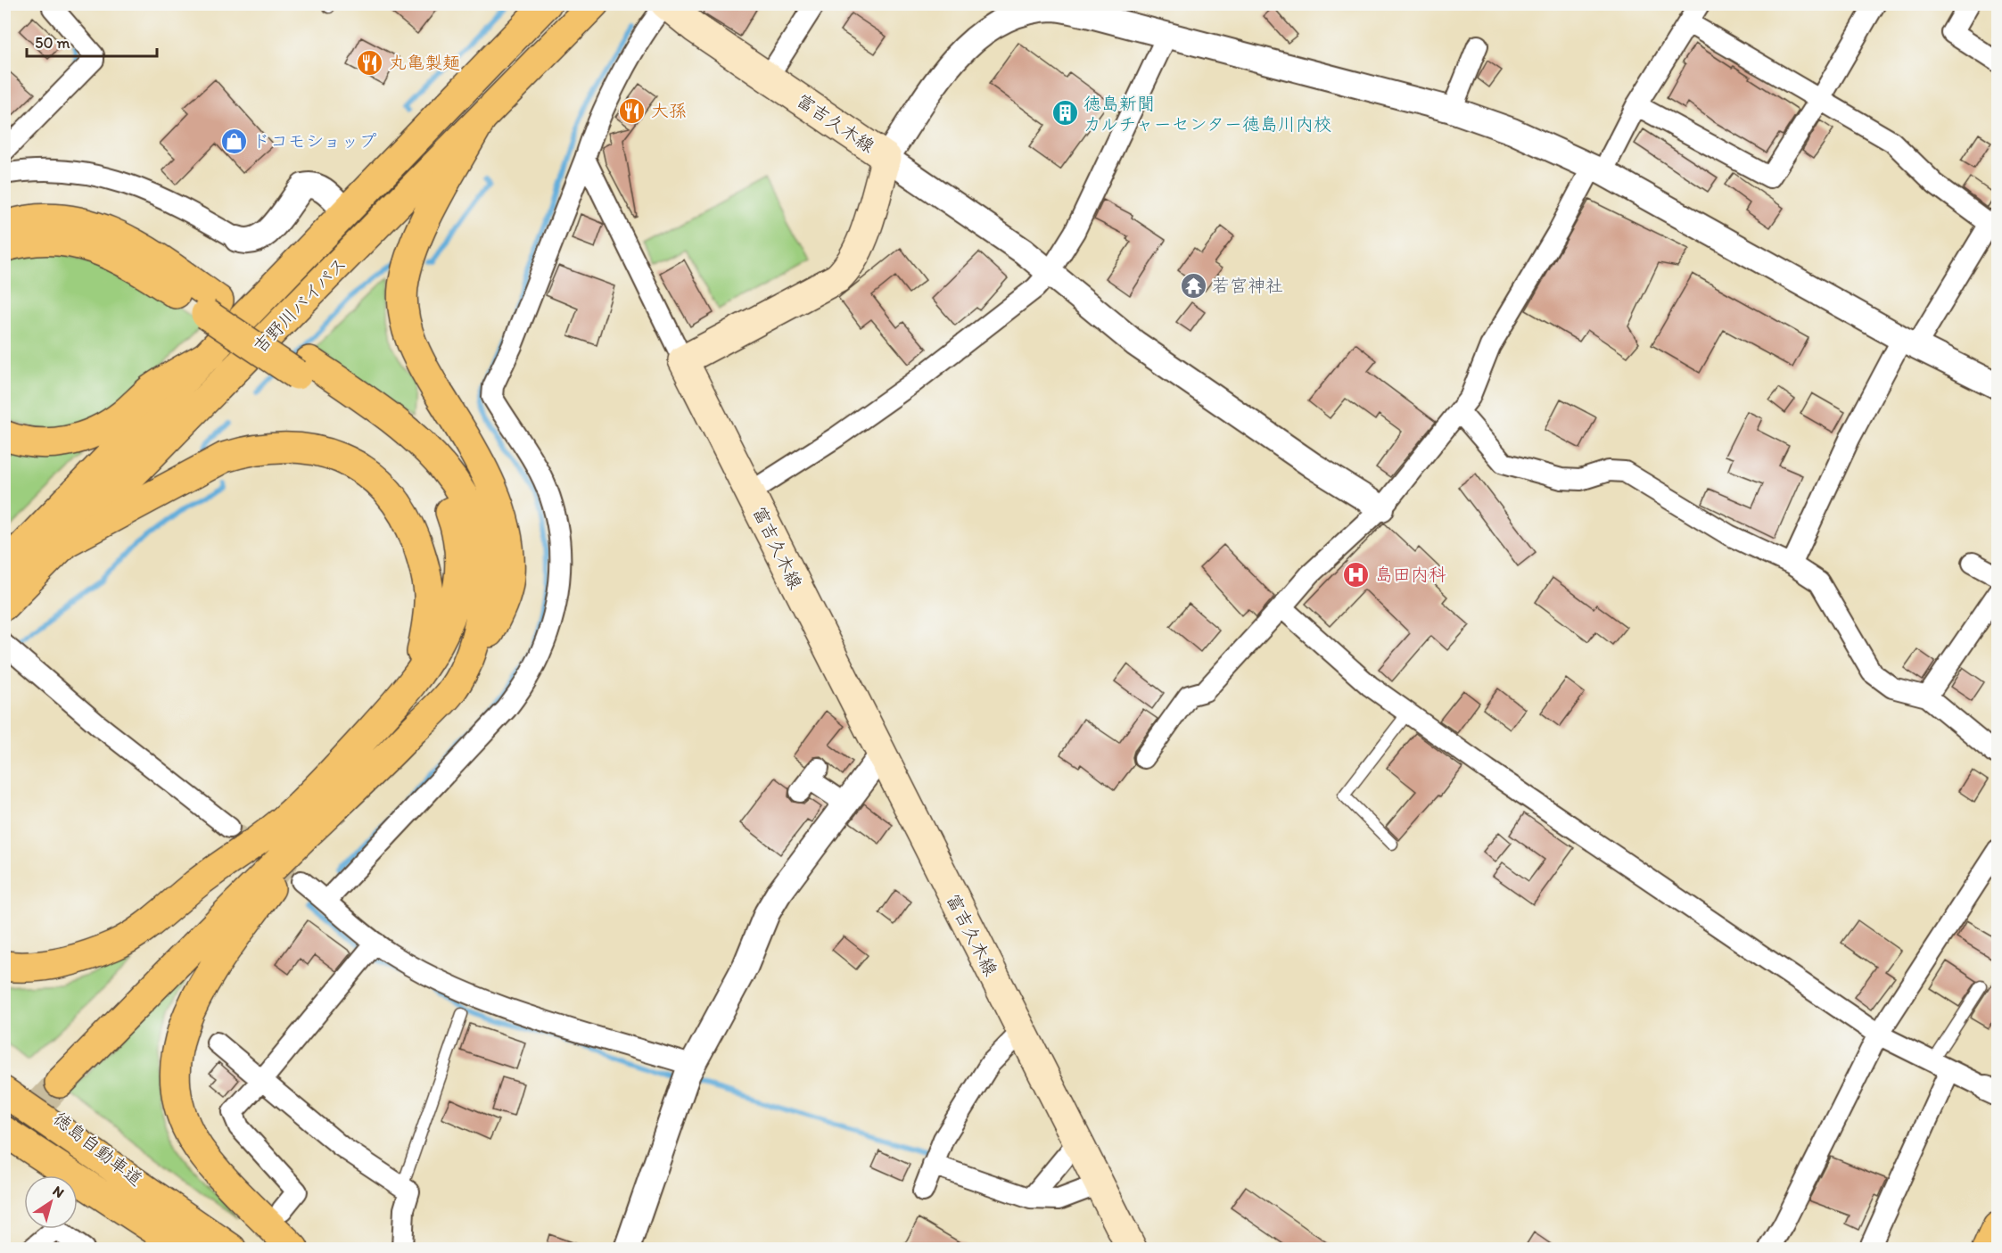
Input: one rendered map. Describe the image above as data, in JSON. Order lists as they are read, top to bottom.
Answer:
{
  "streets": {
    "main road": ["富吉久木線", "吉野川バイパス", "徳島自動車道"]
  },
  "places": {
    "restaurant": ["丸亀製麺", "大孫"],
    "building": ["徳島新聞 カルチャーセンター徳島川内校"],
    "shop": ["ドコモショップ"],
    "temple": ["若宮神社"],
    "hospital": ["島田内科"]
  },
  "scale_bar": "50 m",
  "north": "top right"
}
